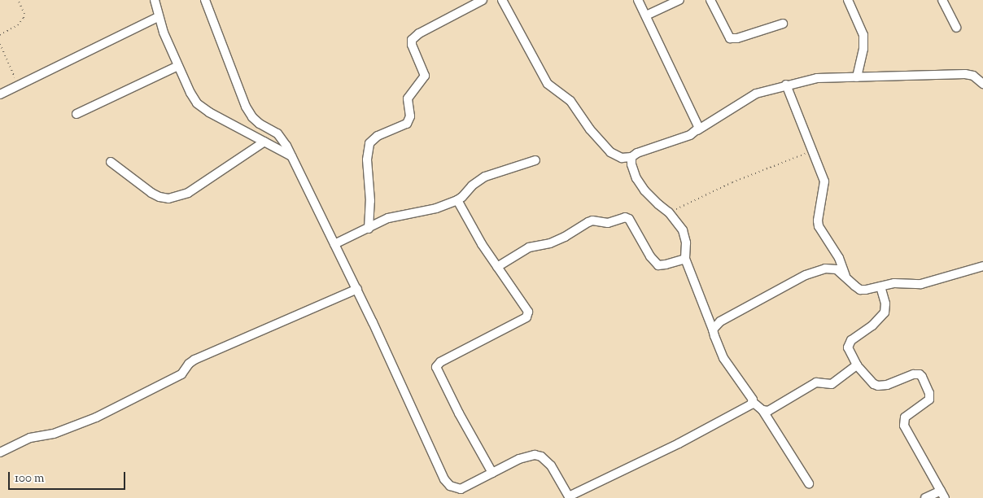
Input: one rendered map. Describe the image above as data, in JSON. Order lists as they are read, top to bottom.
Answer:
{
  "scale_bar": "100 m"
}
